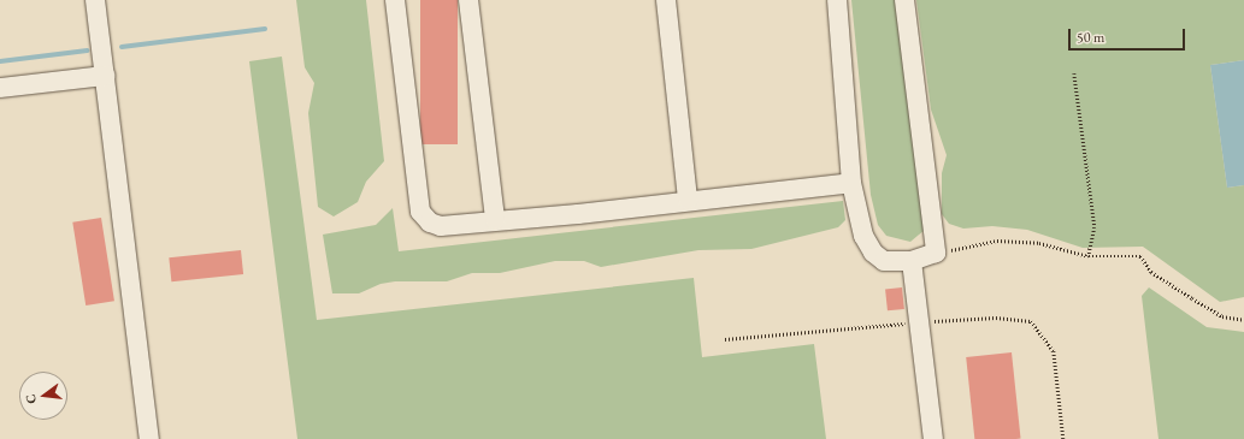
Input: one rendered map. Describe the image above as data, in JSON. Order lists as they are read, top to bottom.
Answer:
{
  "scale_bar": "50 m",
  "north": "left"
}
